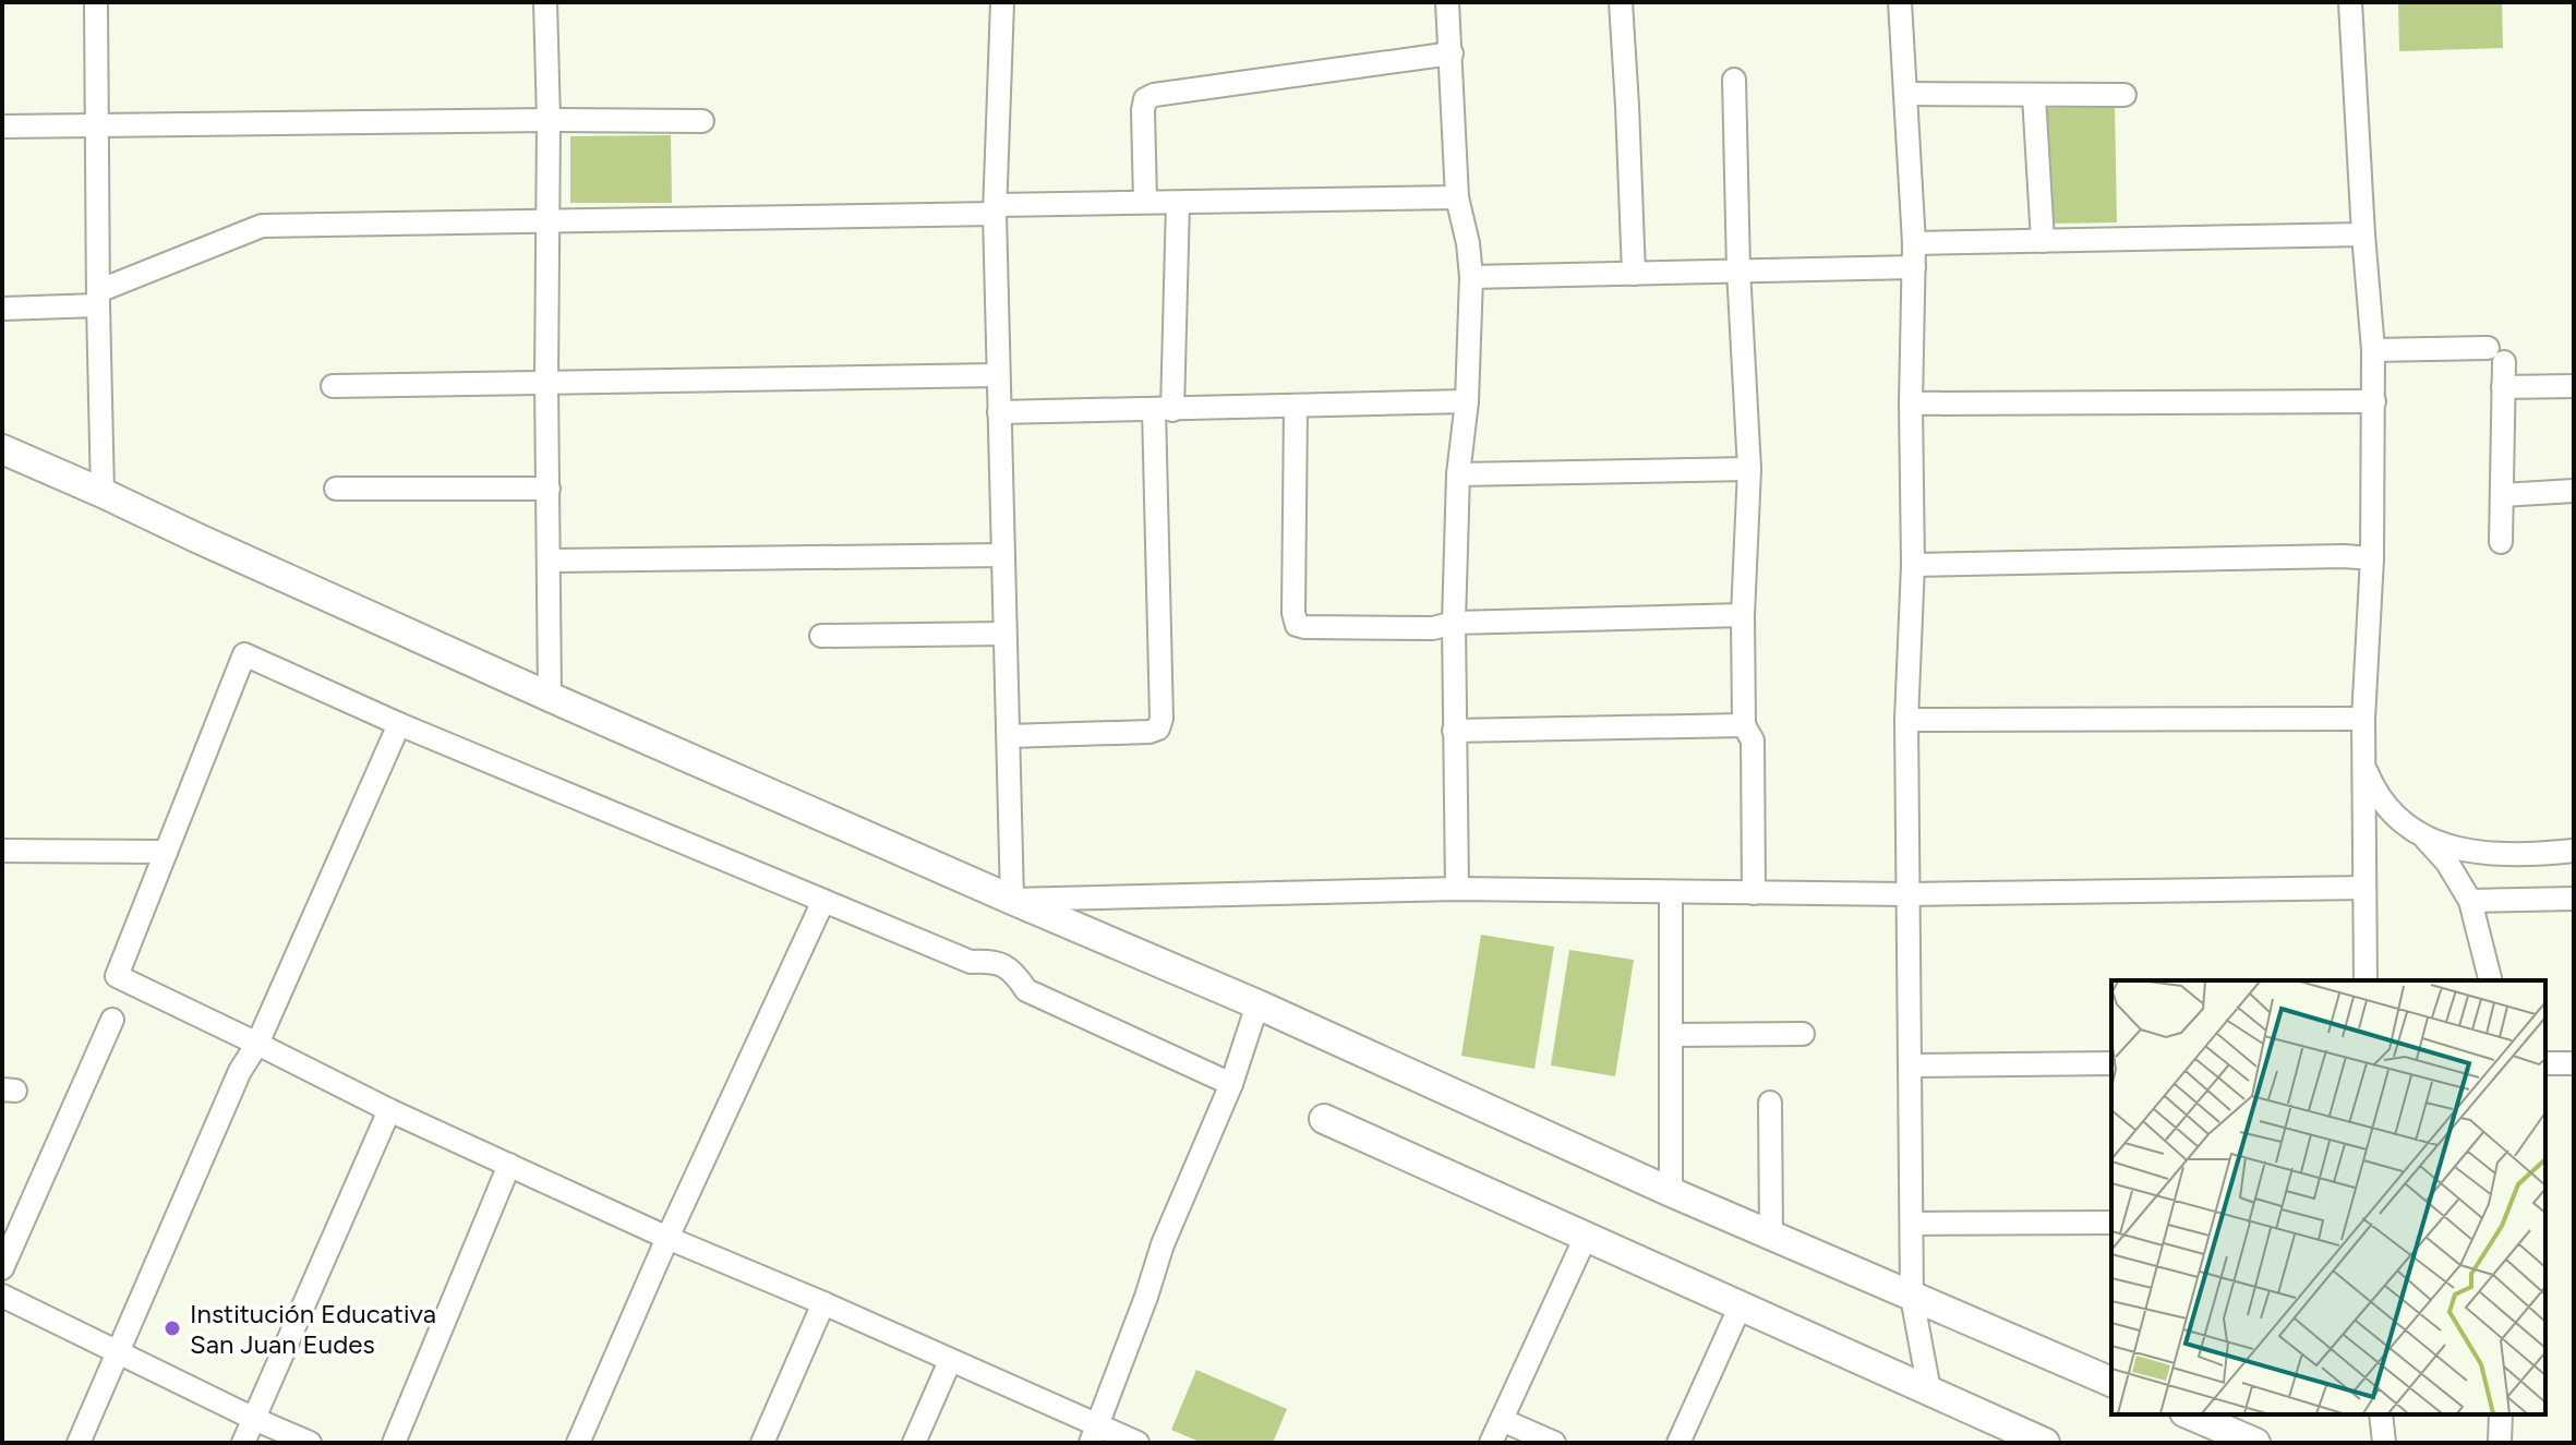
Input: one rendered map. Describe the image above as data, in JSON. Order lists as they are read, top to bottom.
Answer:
{
  "places": ["Institución Educativa San Juan Eudes"]
}
